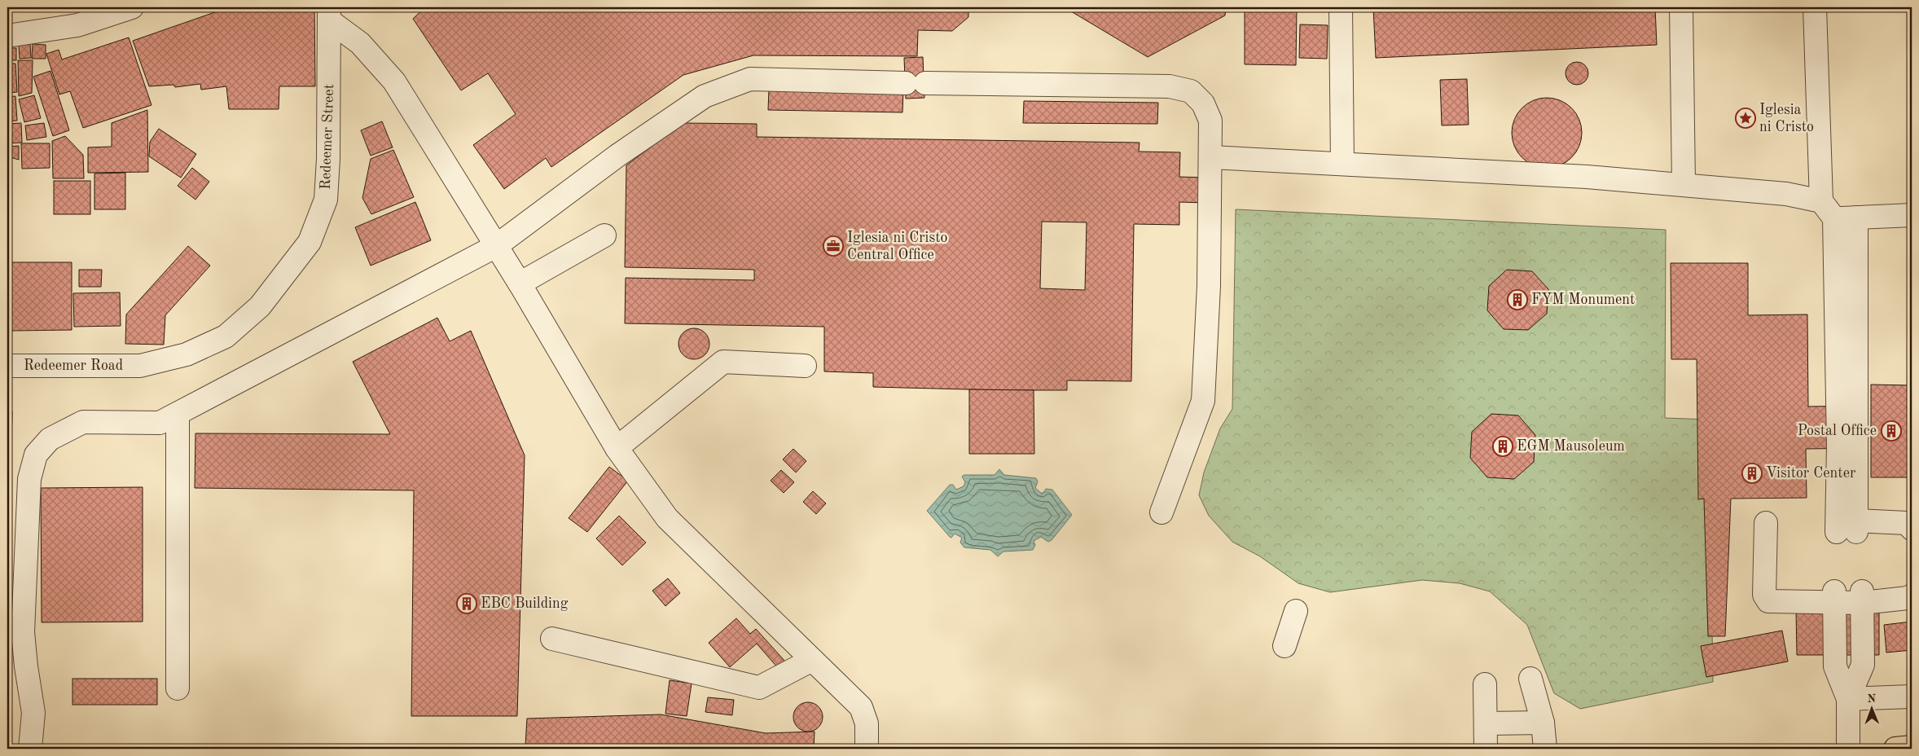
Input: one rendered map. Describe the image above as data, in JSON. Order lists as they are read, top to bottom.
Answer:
{
  "streets": {
    "street": ["Redeemer Street", "Redeemer Road"]
  },
  "crossings": [
    ["Redeemer Street", "Redeemer Road"]
  ],
  "places": {
    "place": ["Iglesia ni Cristo"],
    "office": ["Iglesia ni Cristo Central Office"],
    "building": [
      "FYM Monument",
      "Postal Office",
      "EGM Mausoleum",
      "Visitor Center",
      "EBC Building"
    ]
  },
  "north": "top"
}
